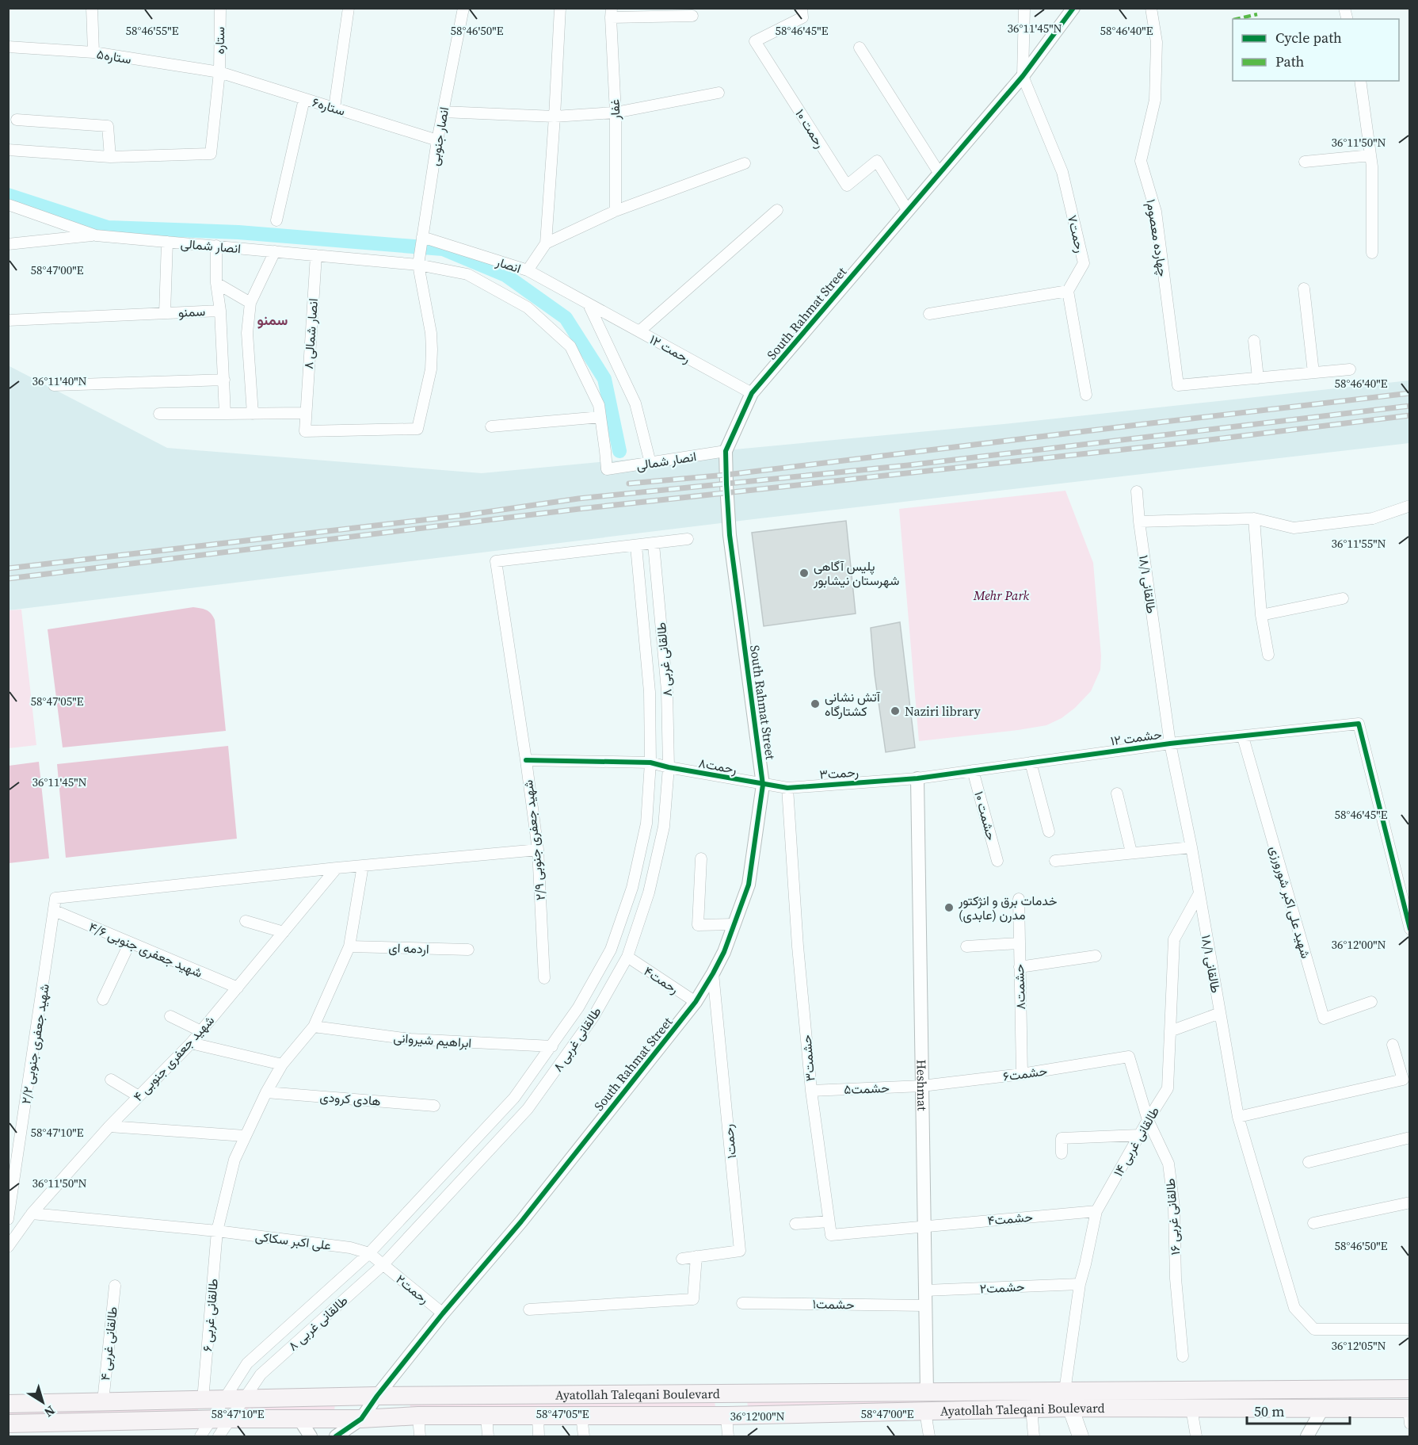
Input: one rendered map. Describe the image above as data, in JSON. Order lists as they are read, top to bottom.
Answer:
{
  "streets": {
    "main road": ["Ayatollah Taleqani Boulevard"],
    "street": [
      "ستاره",
      "ستاره۵",
      "ستاره۶",
      "غفار",
      "رحمت ۱۰",
      "انصار جنوبی",
      "رحمت۷",
      "چهارده معصوم۱",
      "انصار شمالی",
      "انصار",
      "سمنو",
      "South Rahmat Street",
      "انصار شمالی ۸",
      "رحمت ۱۲",
      "طالقانی ۱۸/۱",
      "طالقانی غربی ۸",
      "حشمت ۱۲",
      "رحمت۸",
      "رحمت۳",
      "حشمت ۱۰",
      "شهید جعفری جنوبی ۲/۹",
      "شهید علی اکبر شورورزی",
      "اردمه ای",
      "شهید جعفری جنوبی ۴/۶",
      "رحمت۴",
      "حشمت۸",
      "ابراهیم شیروانی",
      "شهید جعفری جنوبی ۲/۲",
      "شهید جعفری جنوبی ۴",
      "حشمت۳",
      "حشمت۶",
      "Heshmat",
      "حشمت۵",
      "هادی کرودی",
      "رحمت۱",
      "طالقانی غربی ۱۴",
      "طالقانی غربی ۱۶",
      "حشمت۴",
      "علی اکبر سکاکی",
      "حشمت۲",
      "رحمت۲",
      "حشمت۱",
      "طالقانی غربی ۶",
      "طالقانی غربی ۴"
    ]
  },
  "crossings": [
    ["ستاره", "ستاره۵"],
    ["ستاره", "ستاره۶"],
    ["ستاره۵", "ستاره۶"],
    ["ستاره۶", "انصار جنوبی"],
    ["رحمت ۱۰", "South Rahmat Street"],
    ["انصار جنوبی", "انصار شمالی"],
    ["انصار جنوبی", "انصار"],
    ["رحمت۷", "South Rahmat Street"],
    ["انصار شمالی", "South Rahmat Street"],
    ["انصار شمالی", "انصار شمالی ۸"],
    ["انصار", "رحمت ۱۲"],
    ["South Rahmat Street", "رحمت ۱۲"],
    ["South Rahmat Street", "رحمت۸"],
    ["South Rahmat Street", "رحمت۳"],
    ["South Rahmat Street", "رحمت۴"],
    ["South Rahmat Street", "رحمت۱"],
    ["South Rahmat Street", "رحمت۲"],
    ["South Rahmat Street", "Ayatollah Taleqani Boulevard"],
    ["طالقانی ۱۸/۱", "حشمت ۱۲"],
    ["طالقانی ۱۸/۱", "طالقانی غربی ۱۴"],
    ["طالقانی غربی ۸", "رحمت۸"],
    ["طالقانی غربی ۸", "شهید جعفری جنوبی ۲/۹"],
    ["طالقانی غربی ۸", "رحمت۴"],
    ["طالقانی غربی ۸", "ابراهیم شیروانی"],
    ["طالقانی غربی ۸", "علی اکبر سکاکی"],
    ["طالقانی غربی ۸", "رحمت۲"],
    ["طالقانی غربی ۸", "Ayatollah Taleqani Boulevard"],
    ["حشمت ۱۲", "رحمت۳"],
    ["حشمت ۱۲", "حشمت ۱۰"],
    ["حشمت ۱۲", "شهید علی اکبر شورورزی"],
    ["حشمت ۱۲", "Heshmat"],
    ["رحمت۸", "رحمت۳"],
    ["رحمت۸", "شهید جعفری جنوبی ۲/۹"],
    ["رحمت۳", "حشمت۳"],
    ["رحمت۳", "Heshmat"],
    ["اردمه ای", "طالقانی غربی ۶"],
    ["شهید جعفری جنوبی ۴/۶", "شهید جعفری جنوبی ۲/۲"],
    ["شهید جعفری جنوبی ۴/۶", "شهید جعفری جنوبی ۴"],
    ["حشمت۸", "حشمت۶"],
    ["ابراهیم شیروانی", "طالقانی غربی ۶"],
    ["شهید جعفری جنوبی ۲/۲", "شهید جعفری جنوبی ۴"],
    ["شهید جعفری جنوبی ۴", "علی اکبر سکاکی"],
    ["حشمت۳", "حشمت۵"],
    ["حشمت۶", "Heshmat"],
    ["حشمت۶", "حشمت۵"],
    ["حشمت۶", "طالقانی غربی ۱۶"],
    ["Heshmat", "حشمت۵"],
    ["Heshmat", "حشمت۴"],
    ["Heshmat", "حشمت۲"],
    ["Heshmat", "حشمت۱"],
    ["Heshmat", "Ayatollah Taleqani Boulevard"],
    ["هادی کرودی", "طالقانی غربی ۶"],
    ["طالقانی غربی ۱۴", "طالقانی غربی ۱۶"],
    ["طالقانی غربی ۱۴", "حشمت۴"],
    ["طالقانی غربی ۱۴", "حشمت۲"],
    ["طالقانی غربی ۱۴", "Ayatollah Taleqani Boulevard"],
    ["علی اکبر سکاکی", "رحمت۲"],
    ["علی اکبر سکاکی", "طالقانی غربی ۶"],
    ["طالقانی غربی ۶", "Ayatollah Taleqani Boulevard"],
    ["طالقانی غربی ۴", "Ayatollah Taleqani Boulevard"]
  ],
  "districts": ["سمنو"],
  "parks": ["Mehr Park"],
  "places": [
    "پلیس آگاهی شهرستان نیشابور",
    "آتش نشانی کشتارگاه",
    "Naziri library",
    "خدمات برق و انژکتور مدرن (عابدی)"
  ],
  "legend": ["Cycle path", "Path"],
  "scale_bar": "50 m",
  "north": "bottom right",
  "coordinates": [
    "36°11'45\"N",
    "58°46'55\"E",
    "58°46'50\"E",
    "58°46'45\"E",
    "58°46'40\"E",
    "36°11'50\"N",
    "58°47'00\"E",
    "36°11'40\"N",
    "36°11'55\"N",
    "58°47'05\"E",
    "36°12'00\"N",
    "58°47'10\"E",
    "36°12'05\"N"
  ]
}
